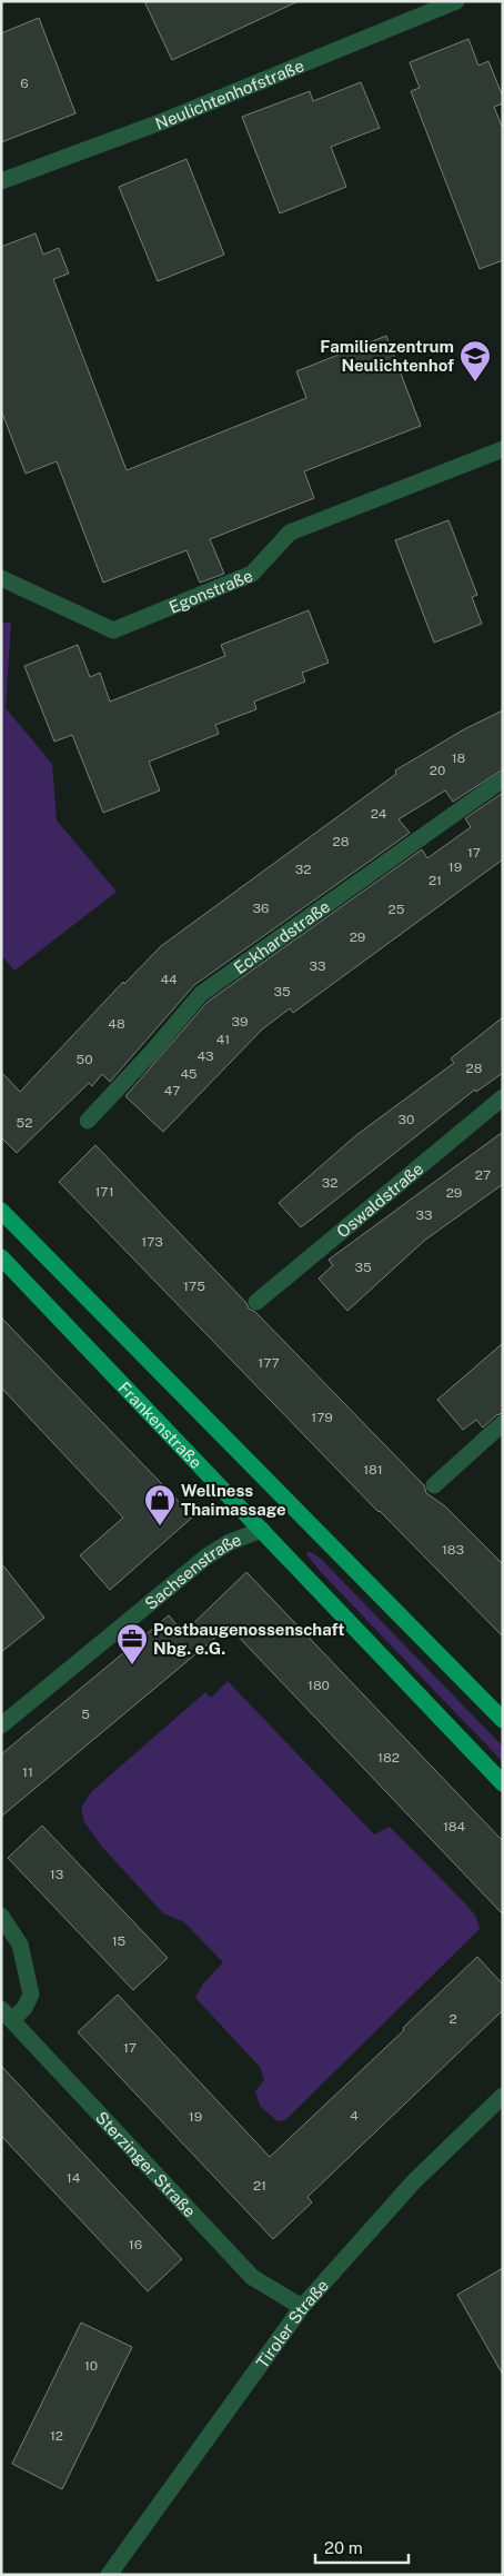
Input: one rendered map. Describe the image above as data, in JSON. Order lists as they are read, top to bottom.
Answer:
{
  "streets": {
    "main road": ["Frankenstraße"],
    "street": [
      "Neulichtenhofstraße",
      "Egonstraße",
      "Eckhardstraße",
      "Oswaldstraße",
      "Sachsenstraße",
      "Sterzinger Straße",
      "Tiroler Straße"
    ]
  },
  "crossings": [
    ["Frankenstraße", "Sachsenstraße"],
    ["Sterzinger Straße", "Tiroler Straße"]
  ],
  "places": {
    "school or university": ["Familienzentrum Neulichtenhof"],
    "shop": ["Wellness Thaimassage"],
    "office": ["Postbaugenossenschaft Nbg. e.G."]
  },
  "house_numbers": [
    "6",
    "18",
    "20",
    "24",
    "28",
    "17",
    "19",
    "32",
    "21",
    "36",
    "25",
    "29",
    "33",
    "44",
    "35",
    "39",
    "48",
    "41",
    "43",
    "50",
    "28",
    "45",
    "47",
    "30",
    "52",
    "27",
    "32",
    "171",
    "29",
    "33",
    "173",
    "35",
    "175",
    "177",
    "179",
    "181",
    "183",
    "180",
    "5",
    "182",
    "11",
    "184",
    "13",
    "15",
    "2",
    "17",
    "4",
    "19",
    "14",
    "21",
    "16",
    "10",
    "12"
  ],
  "scale_bar": "20 m"
}
